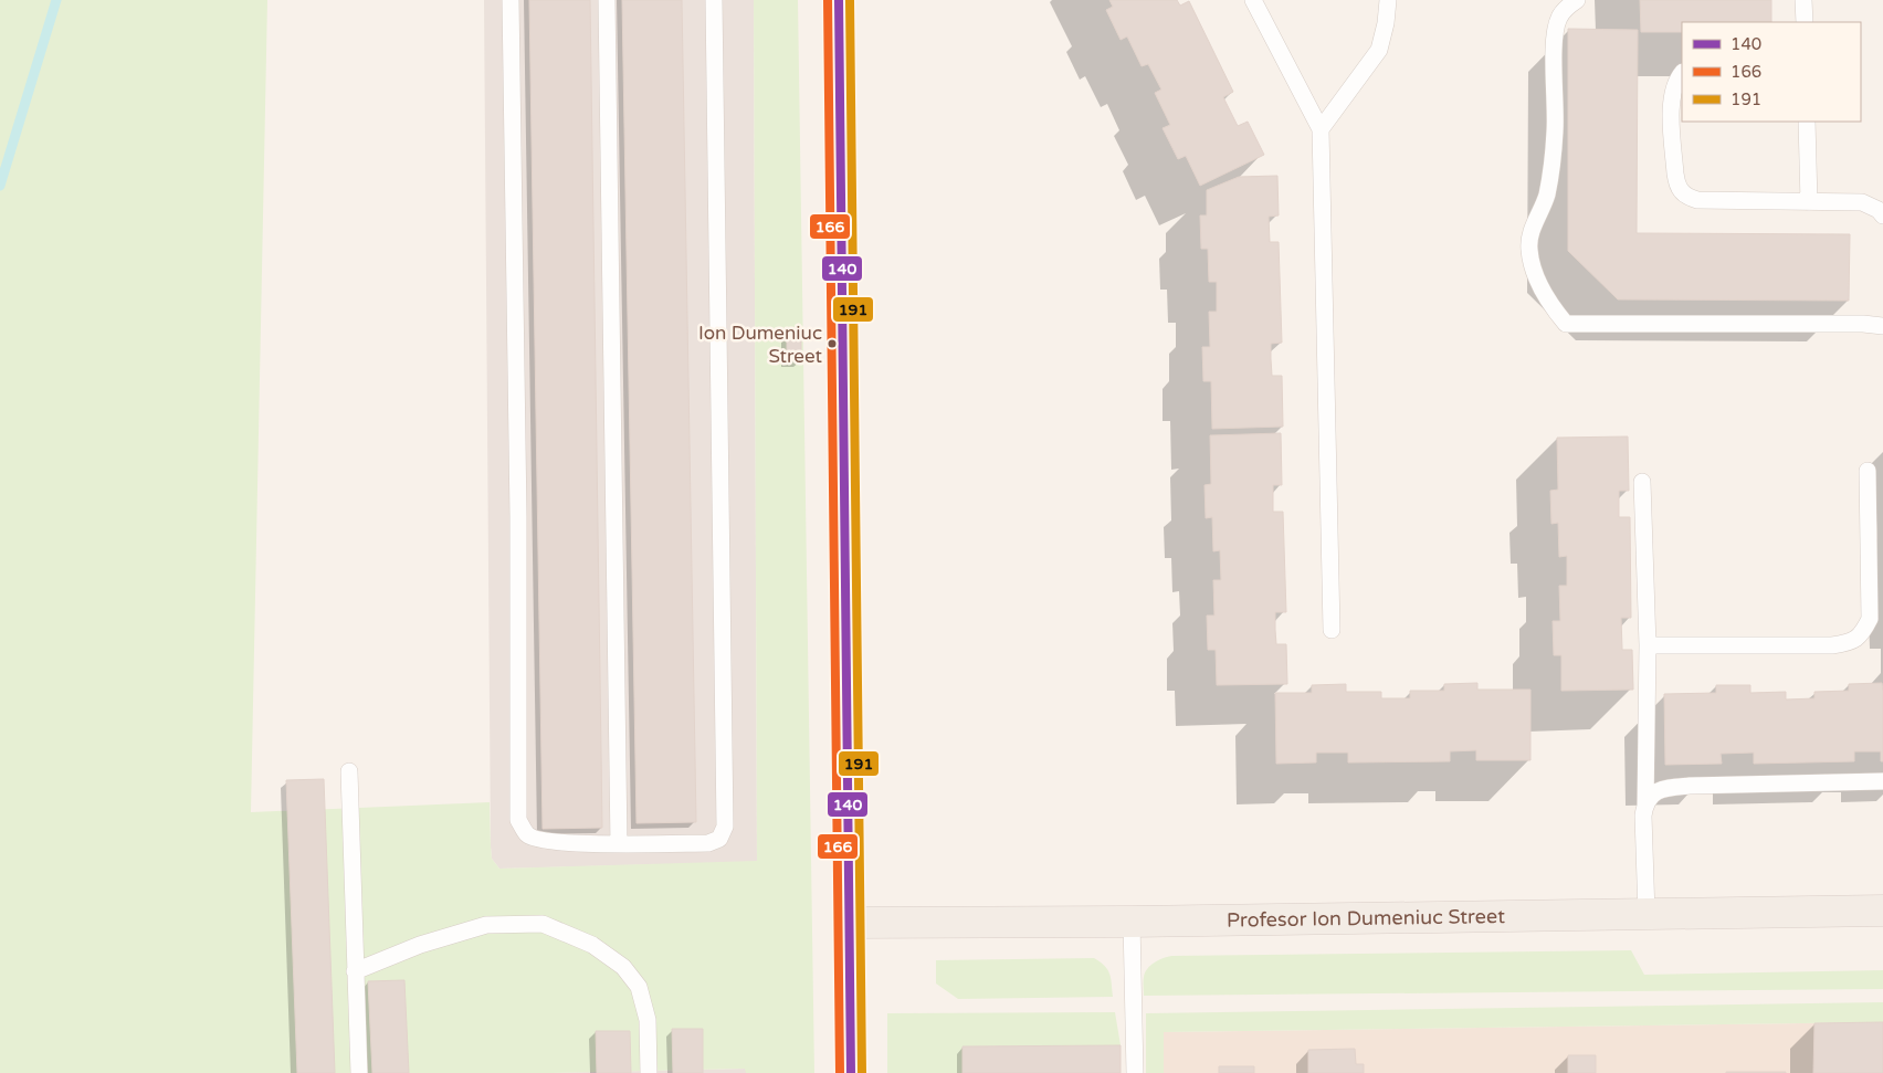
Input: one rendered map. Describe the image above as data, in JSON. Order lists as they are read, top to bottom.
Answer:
{
  "streets": {
    "main road": ["Profesor Ion Dumeniuc Street"]
  },
  "places": ["Ion Dumeniuc Street"],
  "lines": ["transit line 140", "transit line 166", "transit line 191"],
  "legend": ["140", "166", "191"]
}
